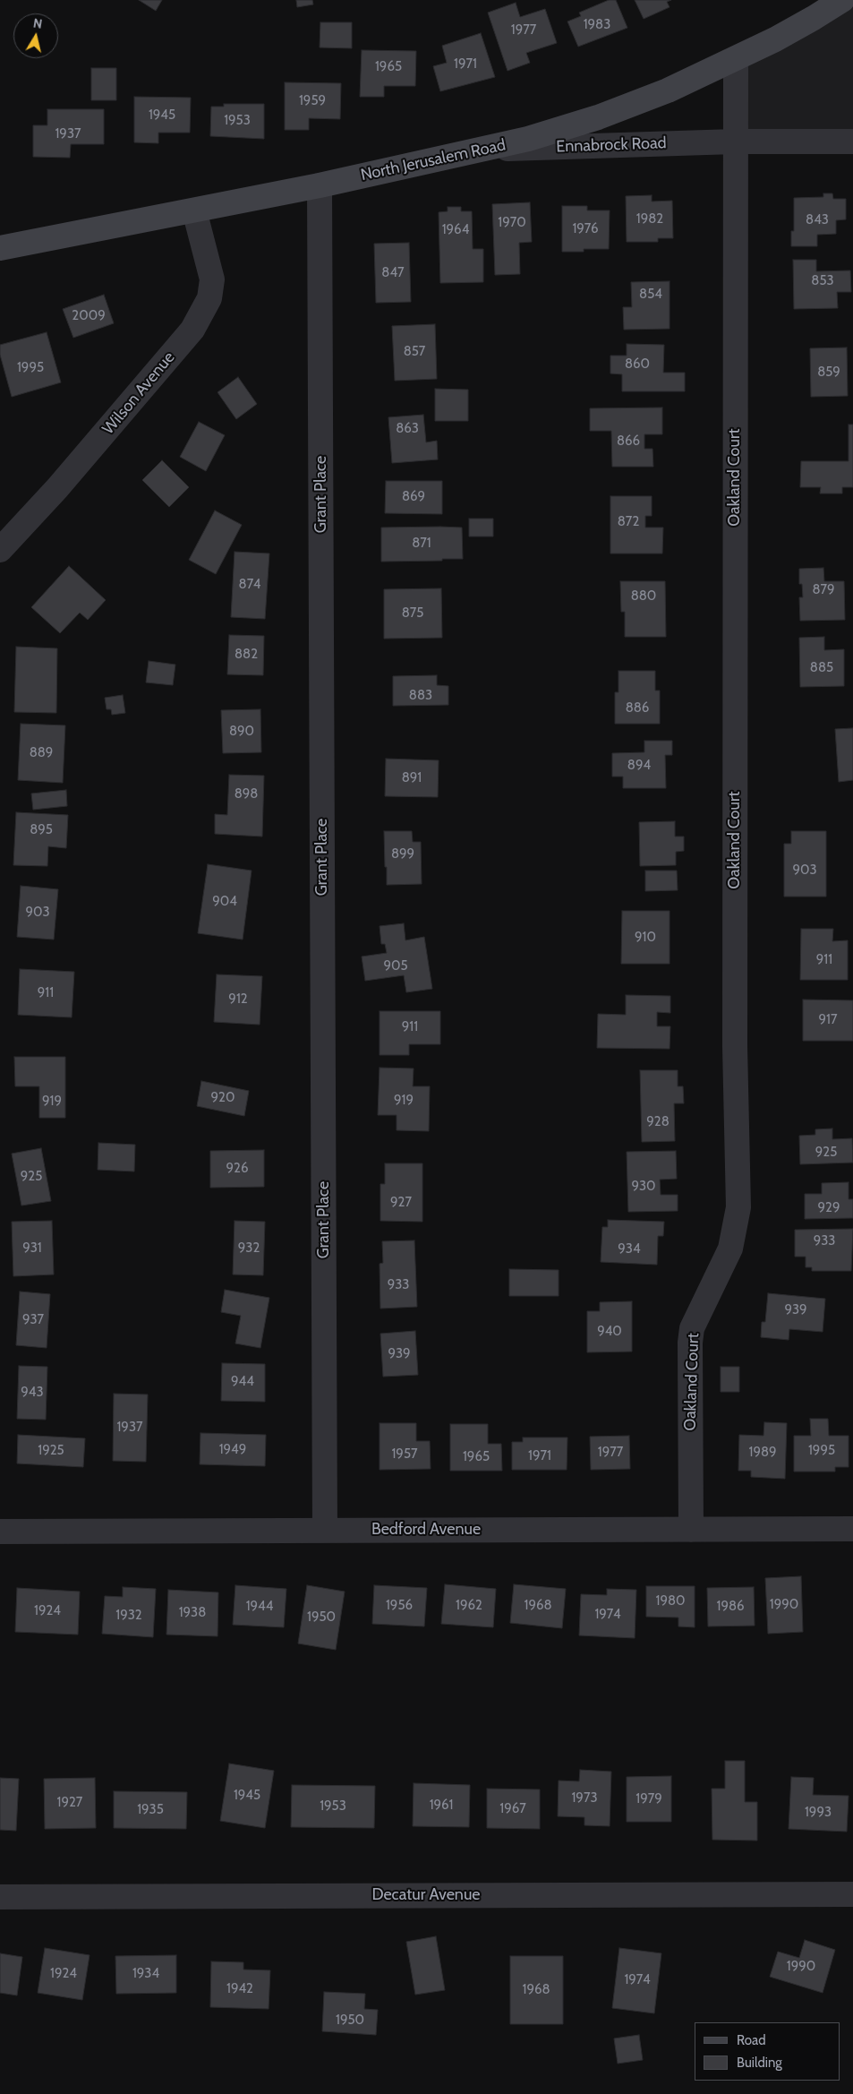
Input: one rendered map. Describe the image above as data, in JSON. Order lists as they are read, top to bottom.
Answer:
{
  "streets": {
    "main road": ["North Jerusalem Road"],
    "street": [
      "Ennabrock Road",
      "Wilson Avenue",
      "Oakland Court",
      "Grant Place",
      "Bedford Avenue",
      "Decatur Avenue"
    ]
  },
  "crossings": [
    ["Ennabrock Road", "North Jerusalem Road"],
    ["Ennabrock Road", "Oakland Court"],
    ["North Jerusalem Road", "Wilson Avenue"],
    ["North Jerusalem Road", "Grant Place"],
    ["Oakland Court", "Bedford Avenue"],
    ["Grant Place", "Bedford Avenue"]
  ],
  "house_numbers": [
    "1983",
    "1977",
    "1971",
    "1965",
    "1959",
    "1945",
    "1953",
    "1937",
    "1982",
    "843",
    "1970",
    "1976",
    "1964",
    "847",
    "853",
    "854",
    "2009",
    "857",
    "860",
    "1995",
    "859",
    "863",
    "866",
    "869",
    "872",
    "871",
    "874",
    "879",
    "880",
    "875",
    "882",
    "885",
    "883",
    "886",
    "890",
    "889",
    "894",
    "891",
    "898",
    "895",
    "899",
    "903",
    "904",
    "903",
    "910",
    "911",
    "905",
    "911",
    "912",
    "917",
    "911",
    "920",
    "919",
    "919",
    "928",
    "925",
    "926",
    "925",
    "930",
    "927",
    "929",
    "933",
    "931",
    "932",
    "934",
    "933",
    "939",
    "937",
    "940",
    "939",
    "944",
    "943",
    "1937",
    "1949",
    "1925",
    "1995",
    "1977",
    "1989",
    "1957",
    "1971",
    "1965",
    "1980",
    "1990",
    "1956",
    "1962",
    "1968",
    "1944",
    "1986",
    "1924",
    "1938",
    "1974",
    "1932",
    "1950",
    "1945",
    "1973",
    "1979",
    "1927",
    "1961",
    "1953",
    "1967",
    "1935",
    "1993",
    "1990",
    "1924",
    "1934",
    "1974",
    "1942",
    "1968",
    "1950"
  ],
  "legend": ["Road", "Building"],
  "north": "top"
}
